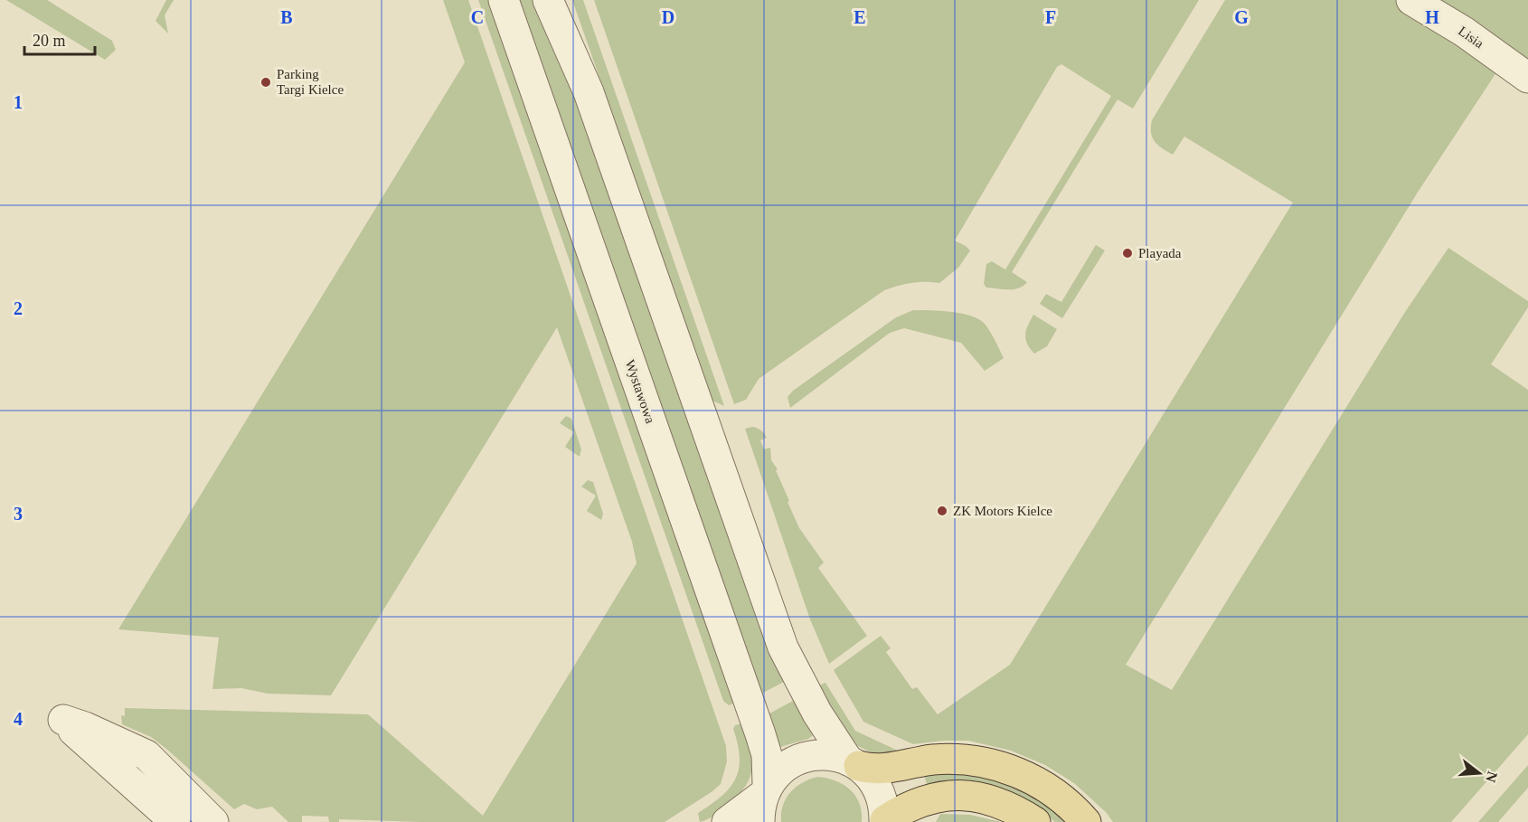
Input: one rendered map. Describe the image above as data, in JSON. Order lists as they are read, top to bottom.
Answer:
{
  "streets": {
    "street": ["Lisia", "Wystawowa"]
  },
  "places": ["Parking Targi Kielce", "Playada", "ZK Motors Kielce"],
  "scale_bar": "20 m",
  "north": "right",
  "grid": {
    "columns": [
      "B",
      "C",
      "D",
      "E",
      "F",
      "G",
      "H"
    ],
    "rows": [
      "1",
      "2",
      "3",
      "4"
    ]
  }
}
